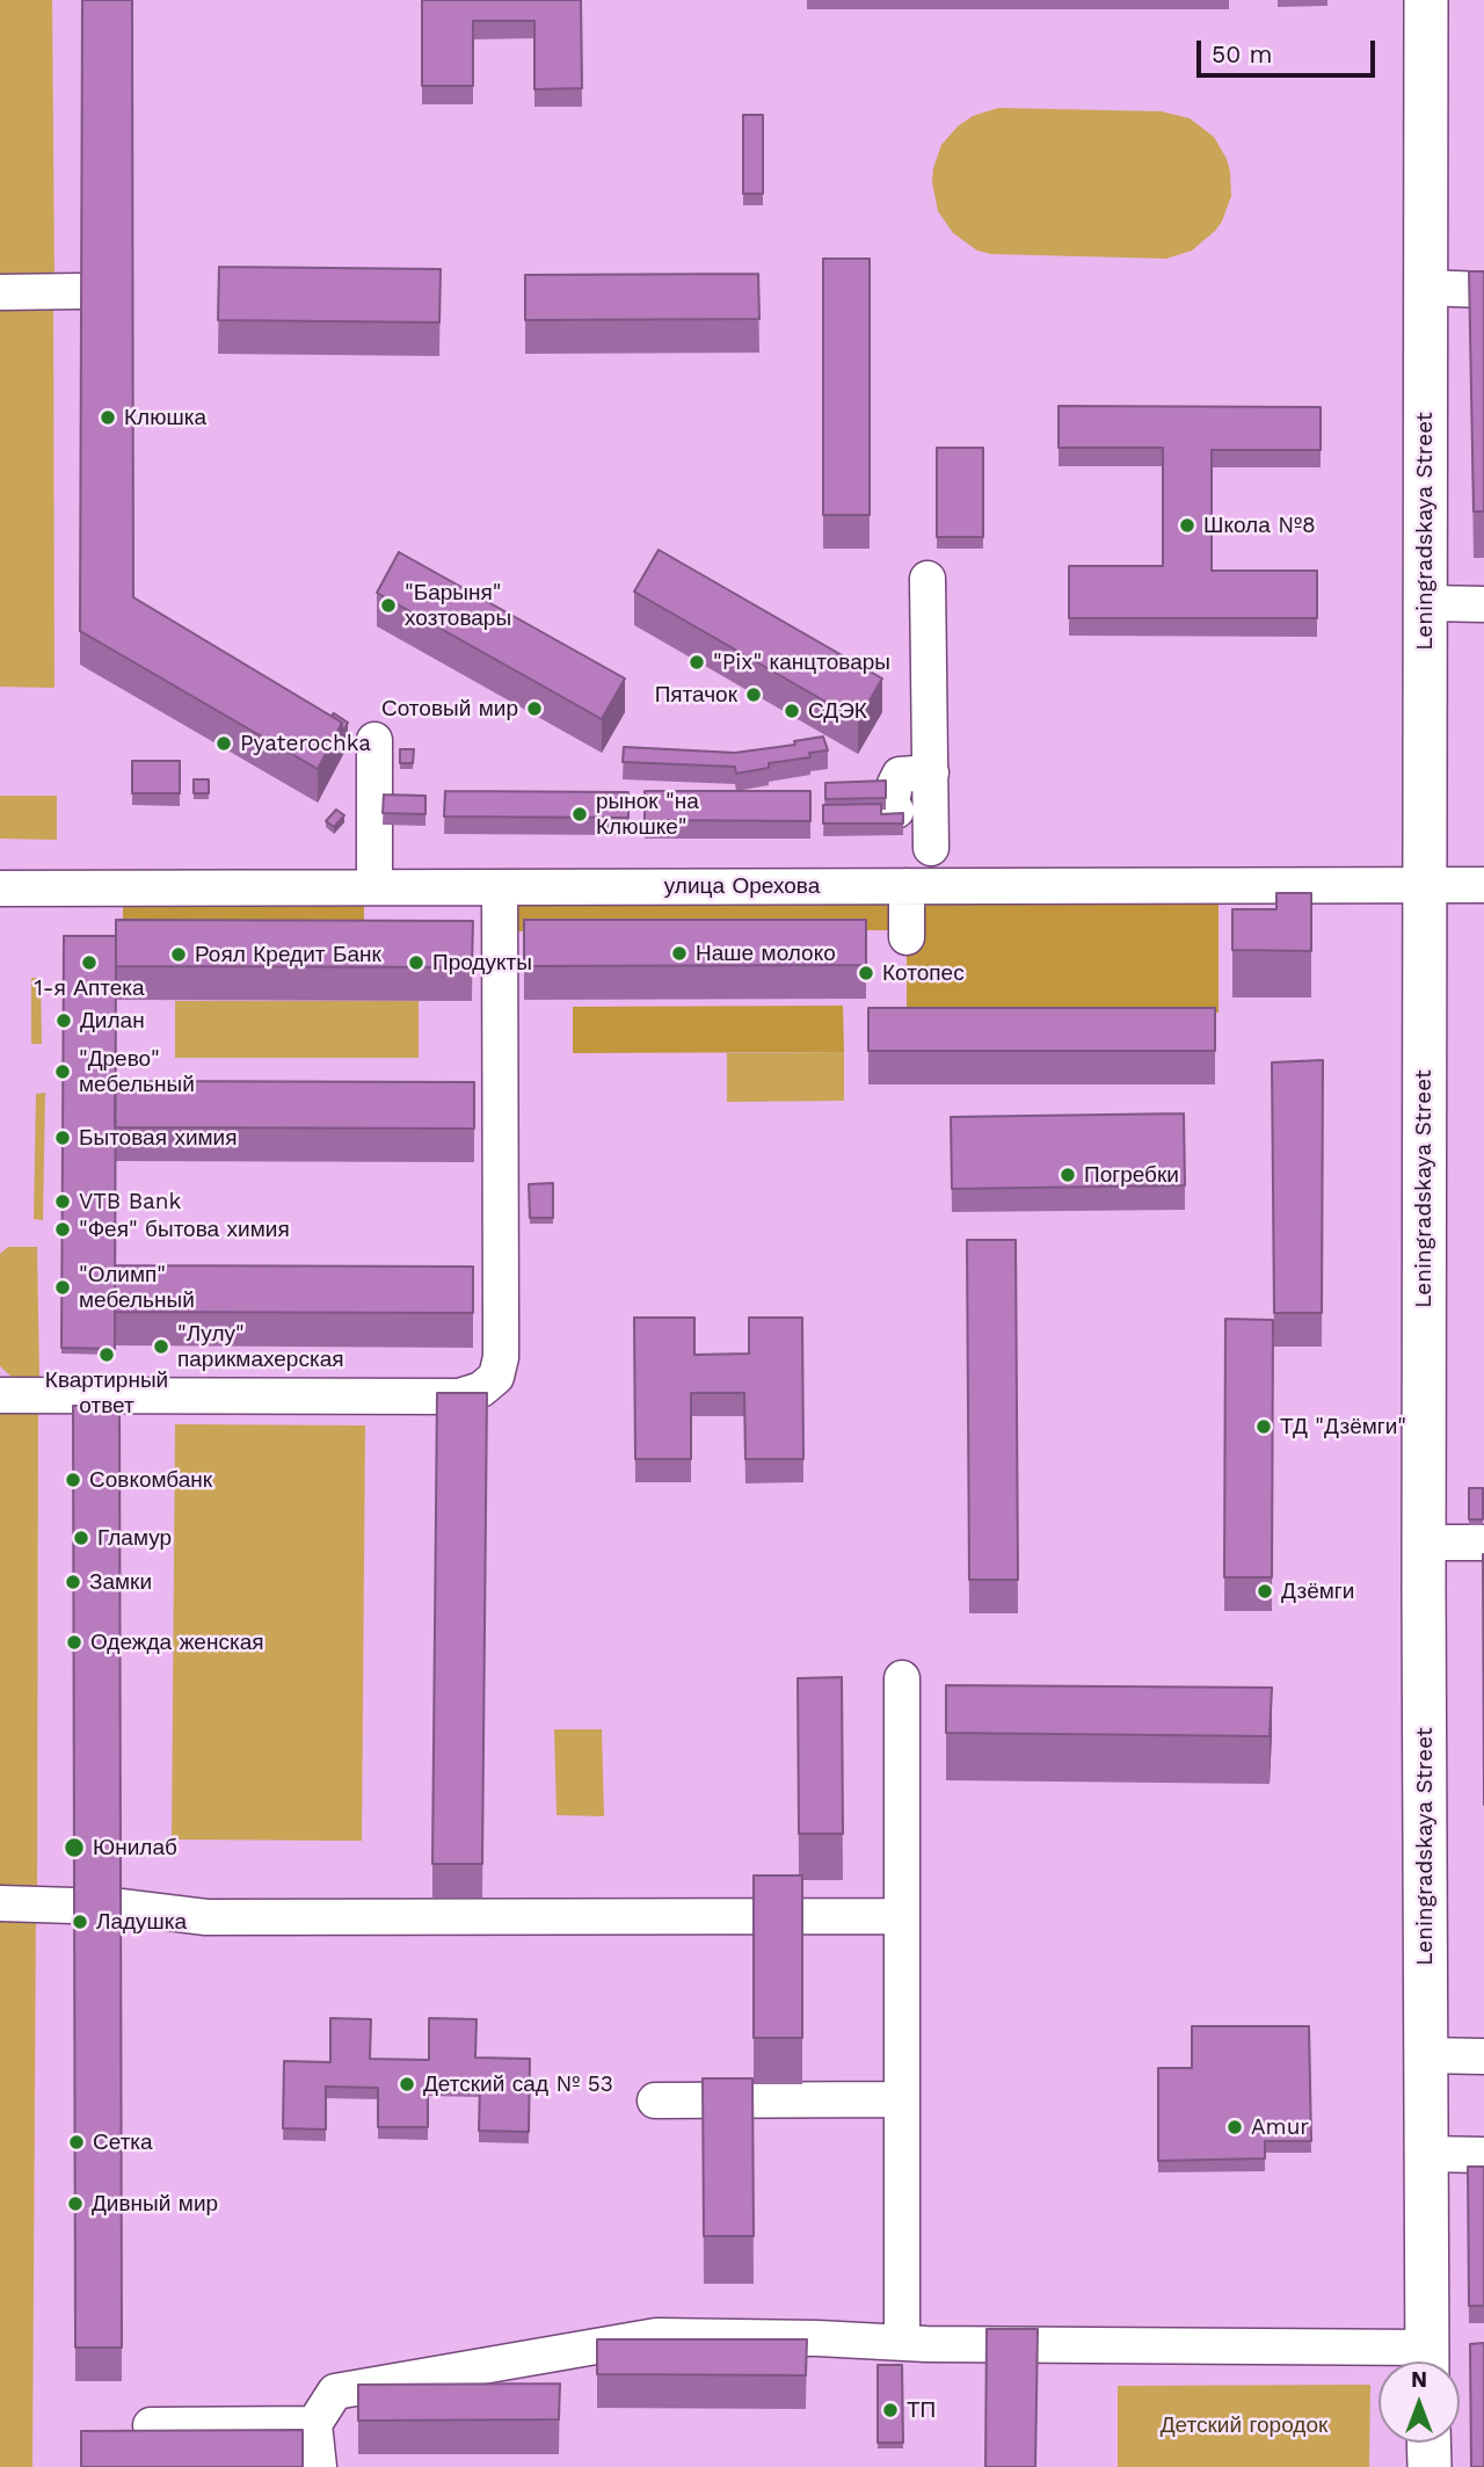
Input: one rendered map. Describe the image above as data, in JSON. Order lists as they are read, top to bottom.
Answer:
{
  "streets": {
    "main road": ["Leningradskaya Street"],
    "street": ["улица Орехова"]
  },
  "crossings": [
    ["Leningradskaya Street", "улица Орехова"]
  ],
  "parks": ["Детский городок"],
  "places": [
    "Клюшка",
    "Школа №8",
    "\"Барыня\" хозтовары",
    "\"Pix\" канцтовары",
    "Пятачок",
    "Сотовый мир",
    "СДЭК",
    "Pyaterochka",
    "рынок \"на Клюшке\"",
    "Наше молоко",
    "Роял Кредит Банк",
    "1-я Аптека",
    "Продукты",
    "Котопес",
    "Дилан",
    "\"Древо\" мебельный",
    "Бытовая химия",
    "Погребки",
    "VTB Bank",
    "\"Фея\" бытова химия",
    "\"Олимп\" мебельный",
    "\"Лулу\" парикмахерская",
    "Квартирный ответ",
    "ТД \"Дзёмги\"",
    "Совкомбанк",
    "Гламур",
    "Замки",
    "Дзёмги",
    "Одежда женская",
    "Юнилаб",
    "Ладушка",
    "Детский сад № 53",
    "Amur",
    "Сетка",
    "Дивный мир",
    "ТП"
  ],
  "scale_bar": "50 m",
  "north": "top"
}
